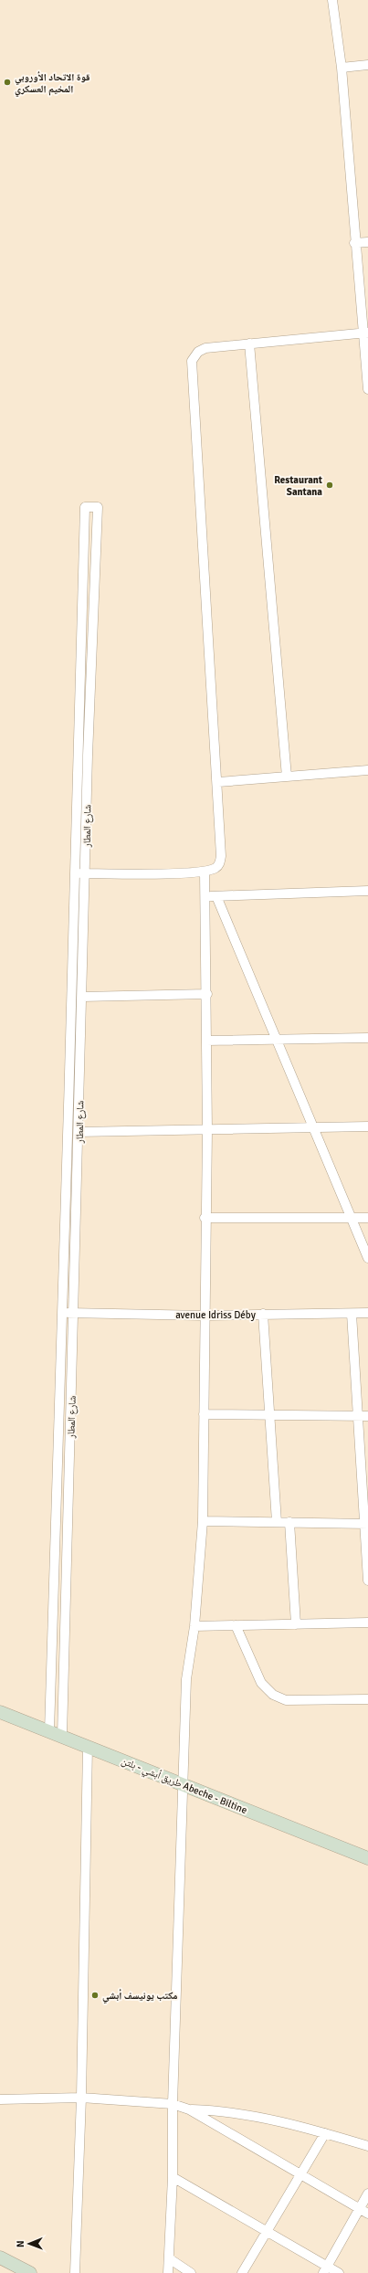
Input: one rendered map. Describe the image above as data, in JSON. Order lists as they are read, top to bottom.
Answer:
{
  "streets": {
    "main road": ["طريق أبشي - بلتن Abeche - Biltine"],
    "street": ["شارع المطار", "avenue Idriss Déby"]
  },
  "crossings": [
    ["شارع المطار", "avenue Idriss Déby"],
    ["شارع المطار", "طريق أبشي - بلتن Abeche - Biltine"]
  ],
  "places": ["قوة الاتحاد الأوروبي المخيم العسكري", "Restaurant Santana", "مكتب يونيسف أبشي"],
  "north": "left"
}
